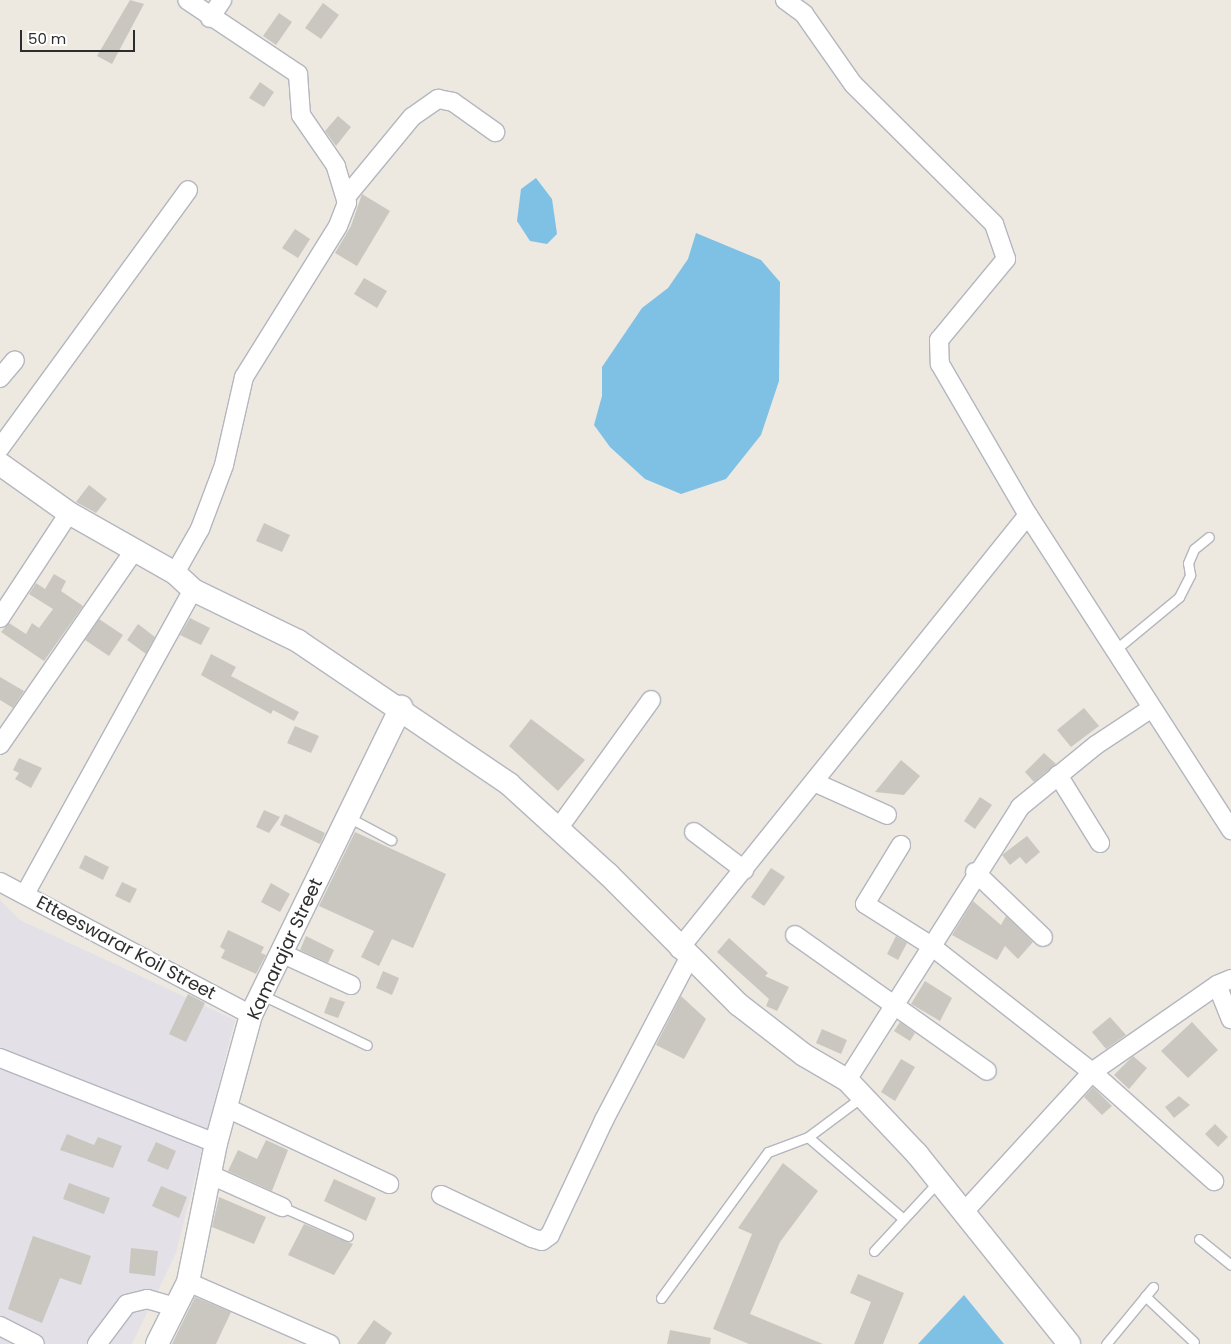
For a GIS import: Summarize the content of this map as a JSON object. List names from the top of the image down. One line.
{"streets":{"street":["Etteeswarar Koil Street","Kamarajar Street"]},"crossings":[["Etteeswarar Koil Street","Kamarajar Street"]],"scale_bar":"50 m"}
